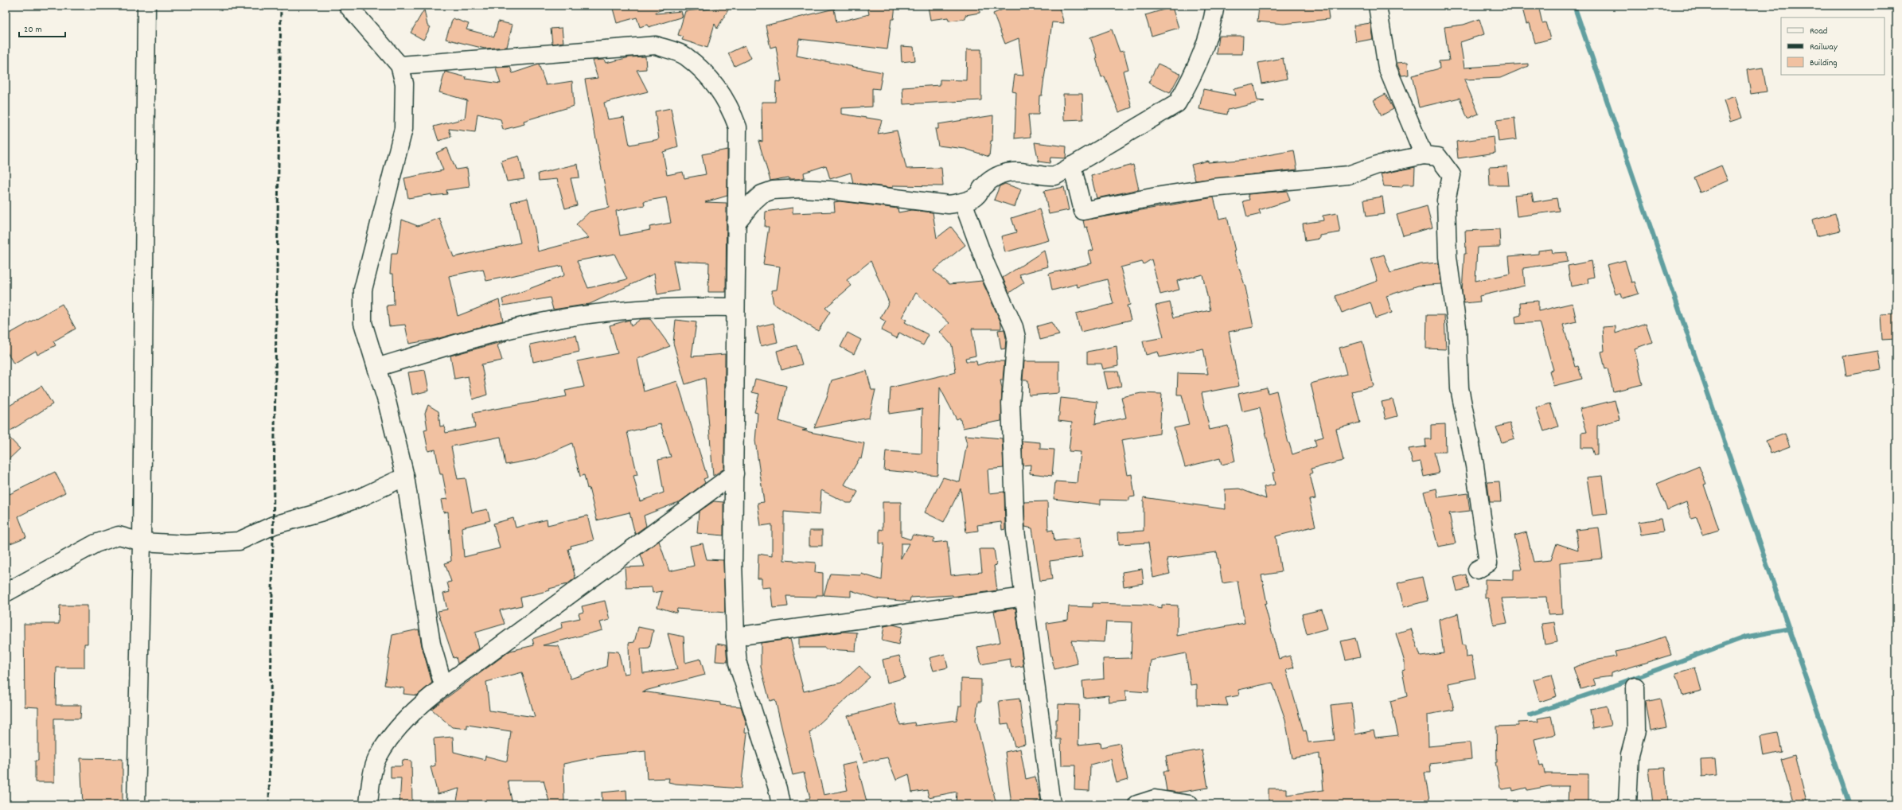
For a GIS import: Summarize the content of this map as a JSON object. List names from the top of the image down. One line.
{"legend":["Road","Railway","Building"],"scale_bar":"20 m"}
